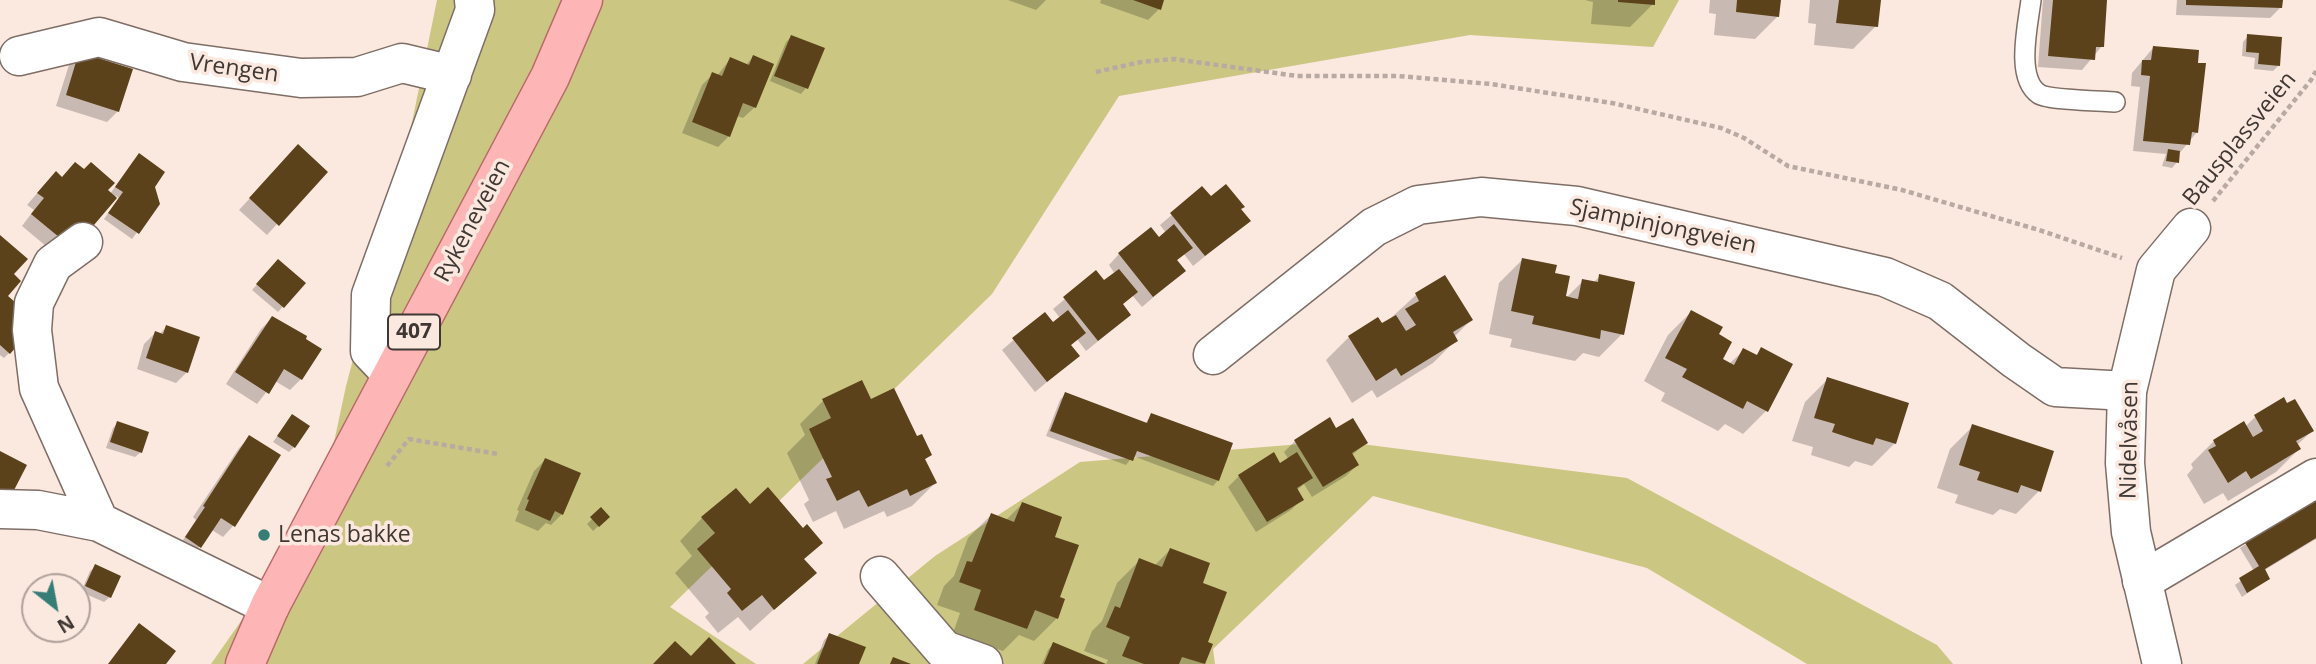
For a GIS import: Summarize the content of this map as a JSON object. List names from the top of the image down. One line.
{"streets":{"main road":["Rykeneveien","407"],"street":["Vrengen","Sjampinjongveien","Nidelvåsen"],"path":["Bausplassveien"]},"crossings":[["Bausplassveien","Nidelvåsen"],["Sjampinjongveien","Nidelvåsen"]],"places":["Lenas bakke"],"north":"bottom right"}
